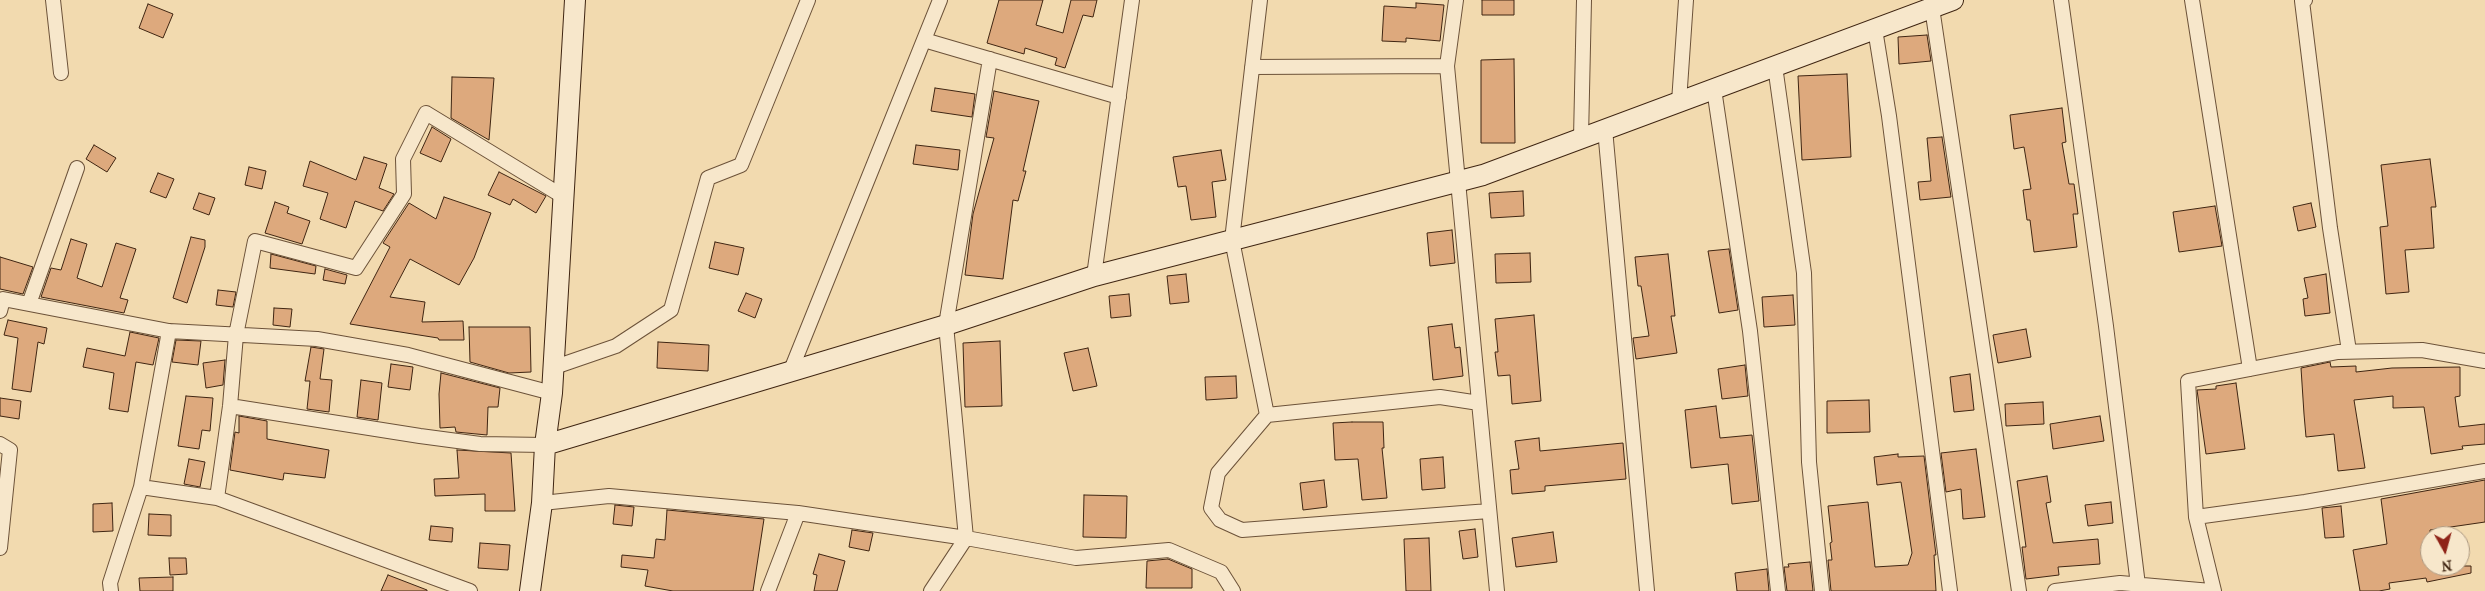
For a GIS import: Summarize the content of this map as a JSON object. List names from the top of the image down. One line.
{"north":"bottom"}
